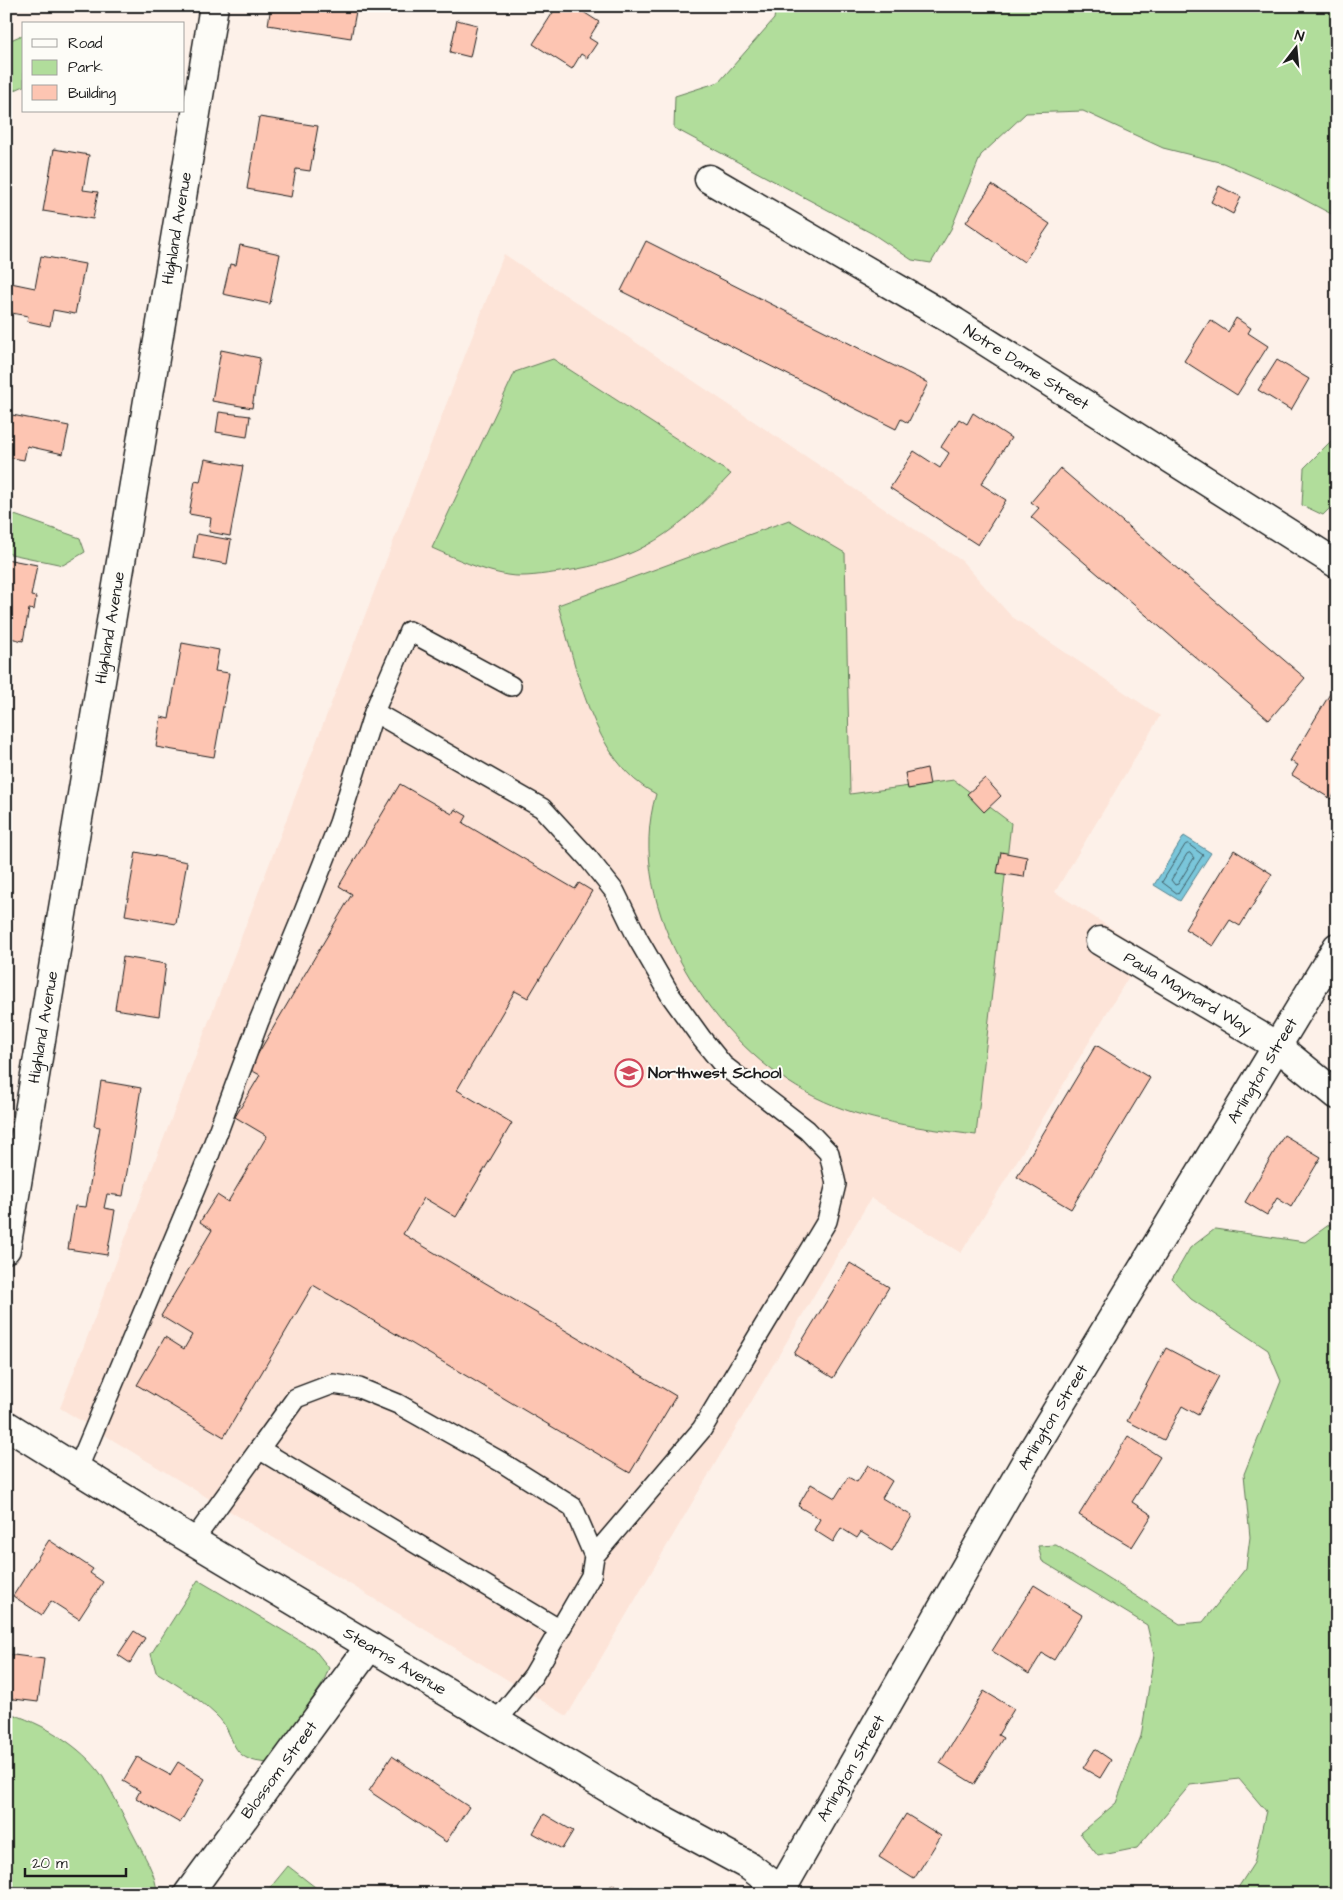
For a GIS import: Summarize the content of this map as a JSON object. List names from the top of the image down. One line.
{"streets":{"street":["Highland Avenue","Notre Dame Street","Paula Maynard Way","Arlington Street","Stearns Avenue","Blossom Street"]},"crossings":[["Paula Maynard Way","Arlington Street"],["Arlington Street","Stearns Avenue"],["Stearns Avenue","Blossom Street"]],"places":{"school or university":["Northwest School"]},"legend":["Road","Park","Building"],"scale_bar":"20 m","north":"top"}
